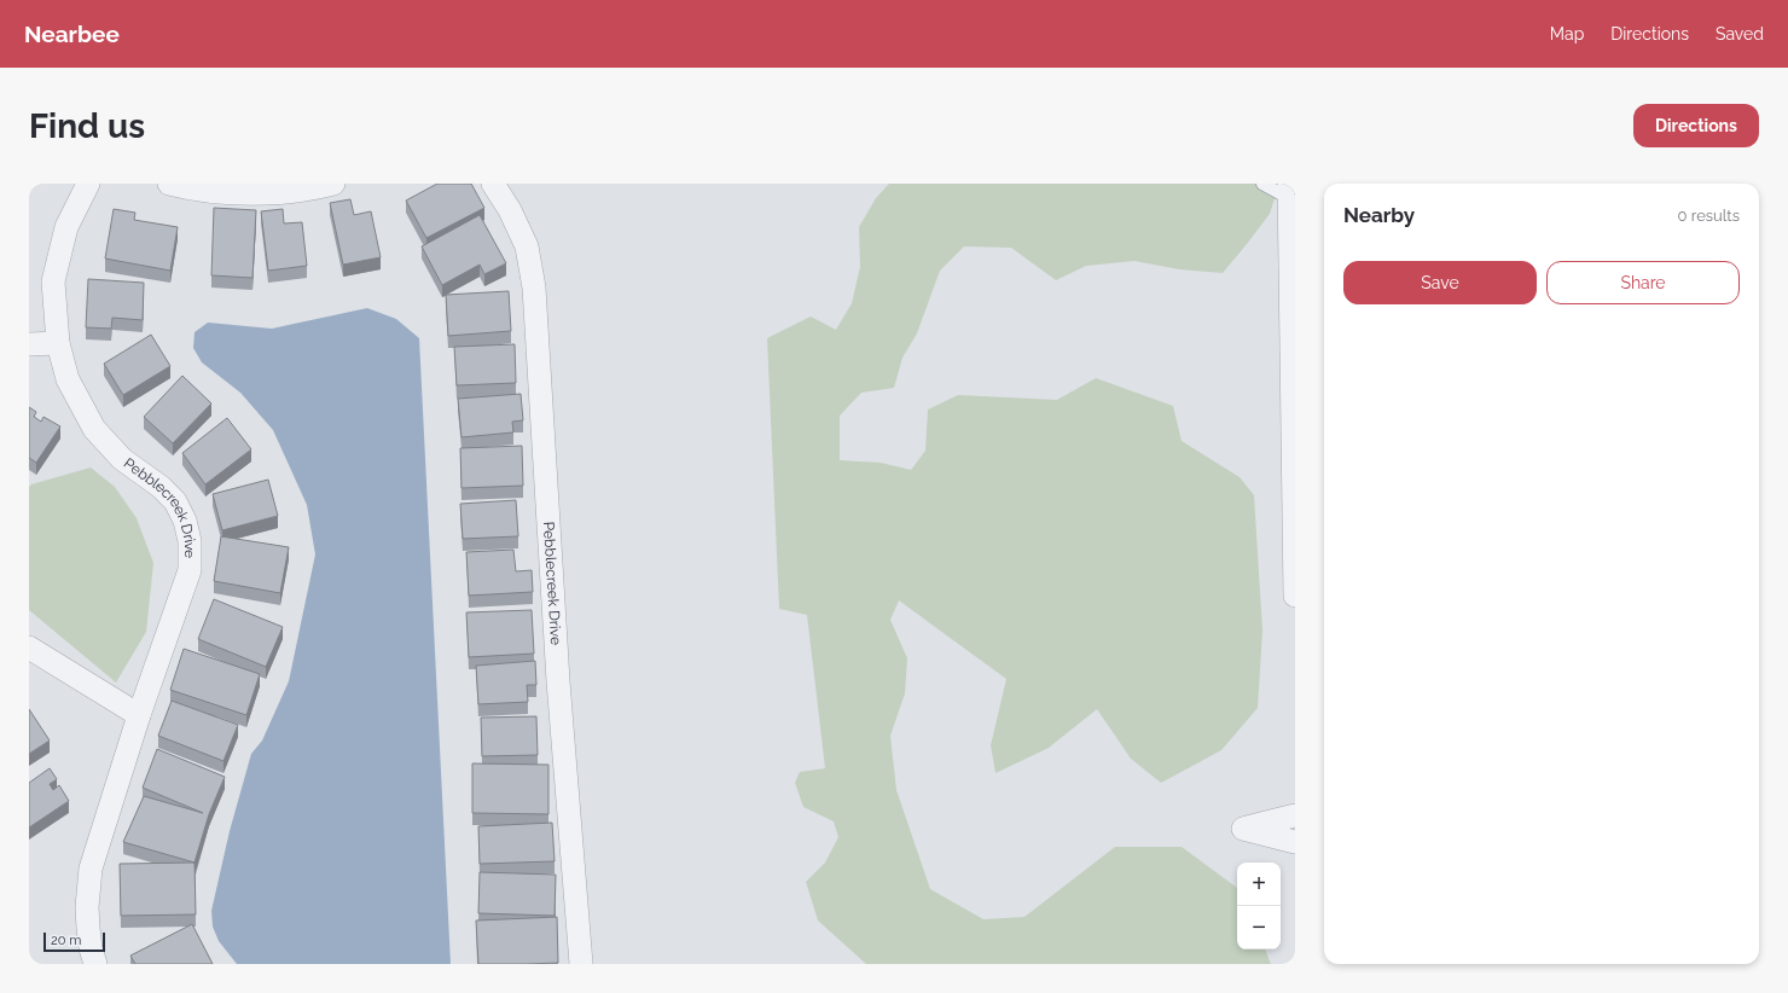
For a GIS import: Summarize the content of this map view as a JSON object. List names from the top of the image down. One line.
{"streets":{"street":["Pebblecreek Drive"]},"scale_bar":"20 m","page":{"header":"Nearbee","nav":["Map","Directions","Saved"],"buttons":["Directions",["Save","Share"]],"title":"Find us","heading":["Nearby","0 results"],"map_buttons":["+","−"],"scale":"20 m"}}
